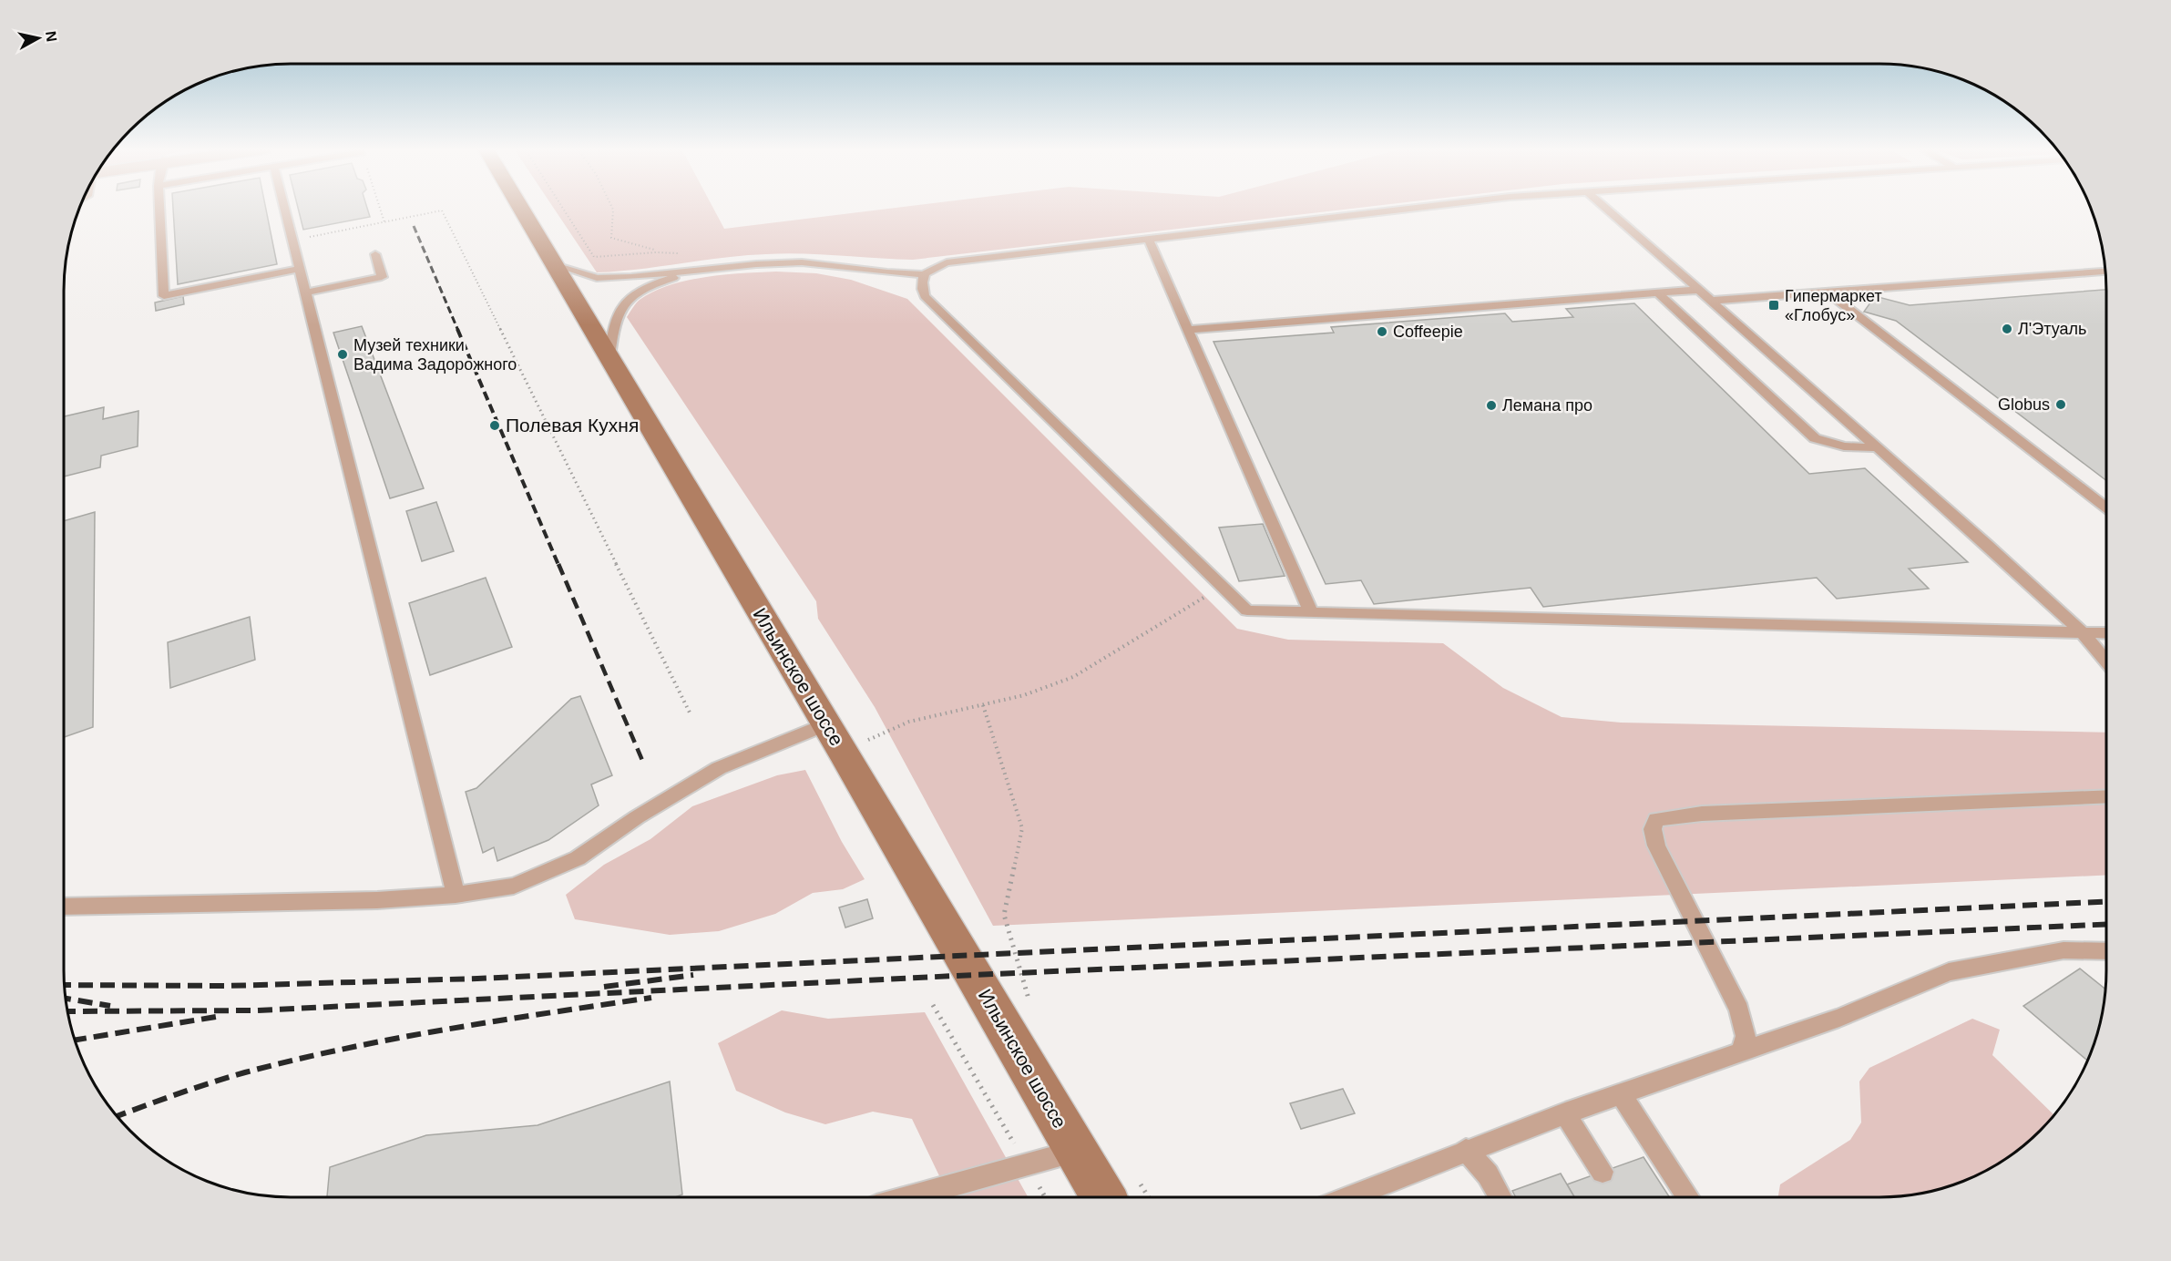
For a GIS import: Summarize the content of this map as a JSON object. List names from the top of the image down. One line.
{"streets":{"main road":["Ильинское шоссе"]},"places":{"transit":["Гипермаркет «Глобус»"],"other":["Л'Этуаль","Coffeepie","Музей техники Вадима Задорожного","Globus","Лемана про","Полевая Кухня"]},"north":"right"}
